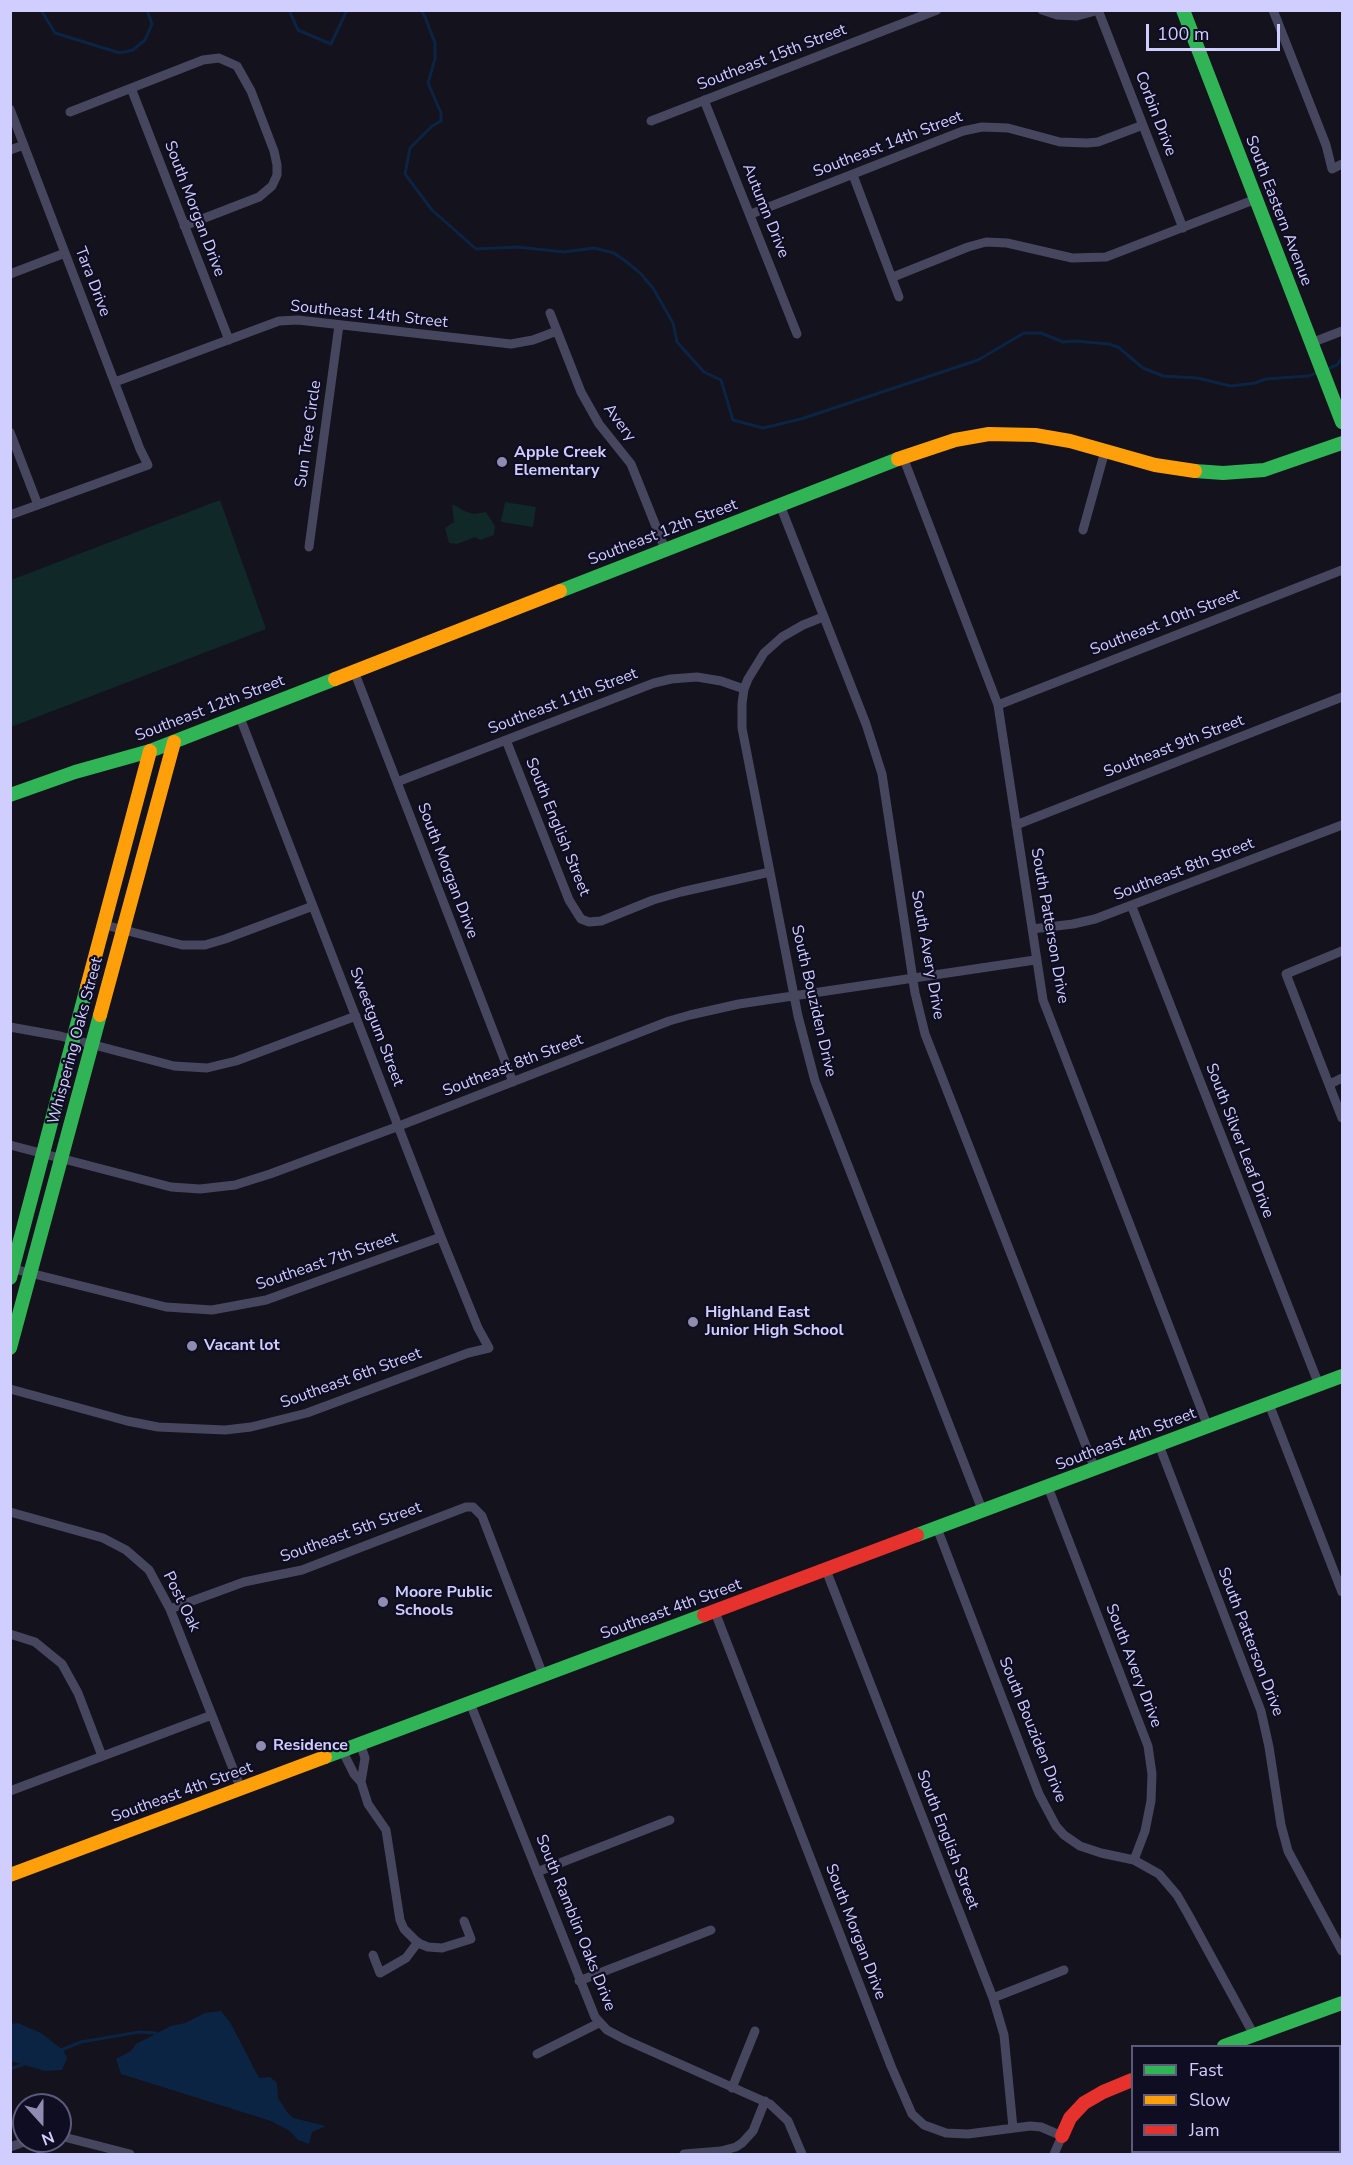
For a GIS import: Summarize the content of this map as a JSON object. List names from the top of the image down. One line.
{"streets":{"street":["Southeast 15th Street","Corbin Drive","Southeast 14th Street","South Morgan Drive","Autumn Drive","South Eastern Avenue","Tara Drive","Avery","Sun Tree Circle","Southeast 12th Street","Southeast 10th Street","Southeast 11th Street","Southeast 9th Street","South English Street","Southeast 8th Street","South Patterson Drive","South Avery Drive","South Bouziden Drive","Sweetgum Street","Whispering Oaks Street","South Silver Leaf Drive","Southeast 7th Street","Southeast 6th Street","Southeast 4th Street","Southeast 5th Street","Post Oak","South Ramblin Oaks Drive"]},"crossings":[["Southeast 15th Street","Autumn Drive"],["Corbin Drive","Southeast 14th Street"],["Southeast 14th Street","South Morgan Drive"],["Southeast 14th Street","Autumn Drive"],["Southeast 14th Street","Tara Drive"],["Southeast 14th Street","Avery"],["Southeast 14th Street","Sun Tree Circle"],["South Morgan Drive","Southeast 12th Street"],["South Morgan Drive","Southeast 11th Street"],["South Morgan Drive","South English Street"],["South Morgan Drive","Southeast 8th Street"],["South Morgan Drive","Southeast 4th Street"],["Avery","Southeast 12th Street"],["Southeast 12th Street","South Patterson Drive"],["Southeast 12th Street","South Avery Drive"],["Southeast 12th Street","Sweetgum Street"],["Southeast 12th Street","Whispering Oaks Street"],["Southeast 10th Street","South Patterson Drive"],["Southeast 11th Street","South English Street"],["Southeast 11th Street","South Bouziden Drive"],["Southeast 9th Street","South Patterson Drive"],["South English Street","South Bouziden Drive"],["South English Street","Southeast 4th Street"],["Southeast 8th Street","South Patterson Drive"],["Southeast 8th Street","South Avery Drive"],["Southeast 8th Street","South Bouziden Drive"],["Southeast 8th Street","Sweetgum Street"],["Southeast 8th Street","Whispering Oaks Street"],["Southeast 8th Street","South Silver Leaf Drive"],["South Patterson Drive","Southeast 4th Street"],["South Avery Drive","South Bouziden Drive"],["South Avery Drive","Southeast 4th Street"],["South Bouziden Drive","Southeast 4th Street"],["Sweetgum Street","Southeast 7th Street"],["Sweetgum Street","Southeast 6th Street"],["Whispering Oaks Street","Southeast 7th Street"],["South Silver Leaf Drive","Southeast 4th Street"],["Southeast 4th Street","Southeast 5th Street"],["Southeast 4th Street","Post Oak"],["Southeast 4th Street","South Ramblin Oaks Drive"],["Southeast 5th Street","Post Oak"]],"places":["Apple Creek Elementary","Highland East Junior High School","Vacant lot","Moore Public Schools","Residence"],"legend":["Fast","Slow","Jam"],"scale_bar":"100 m","north":"bottom"}
